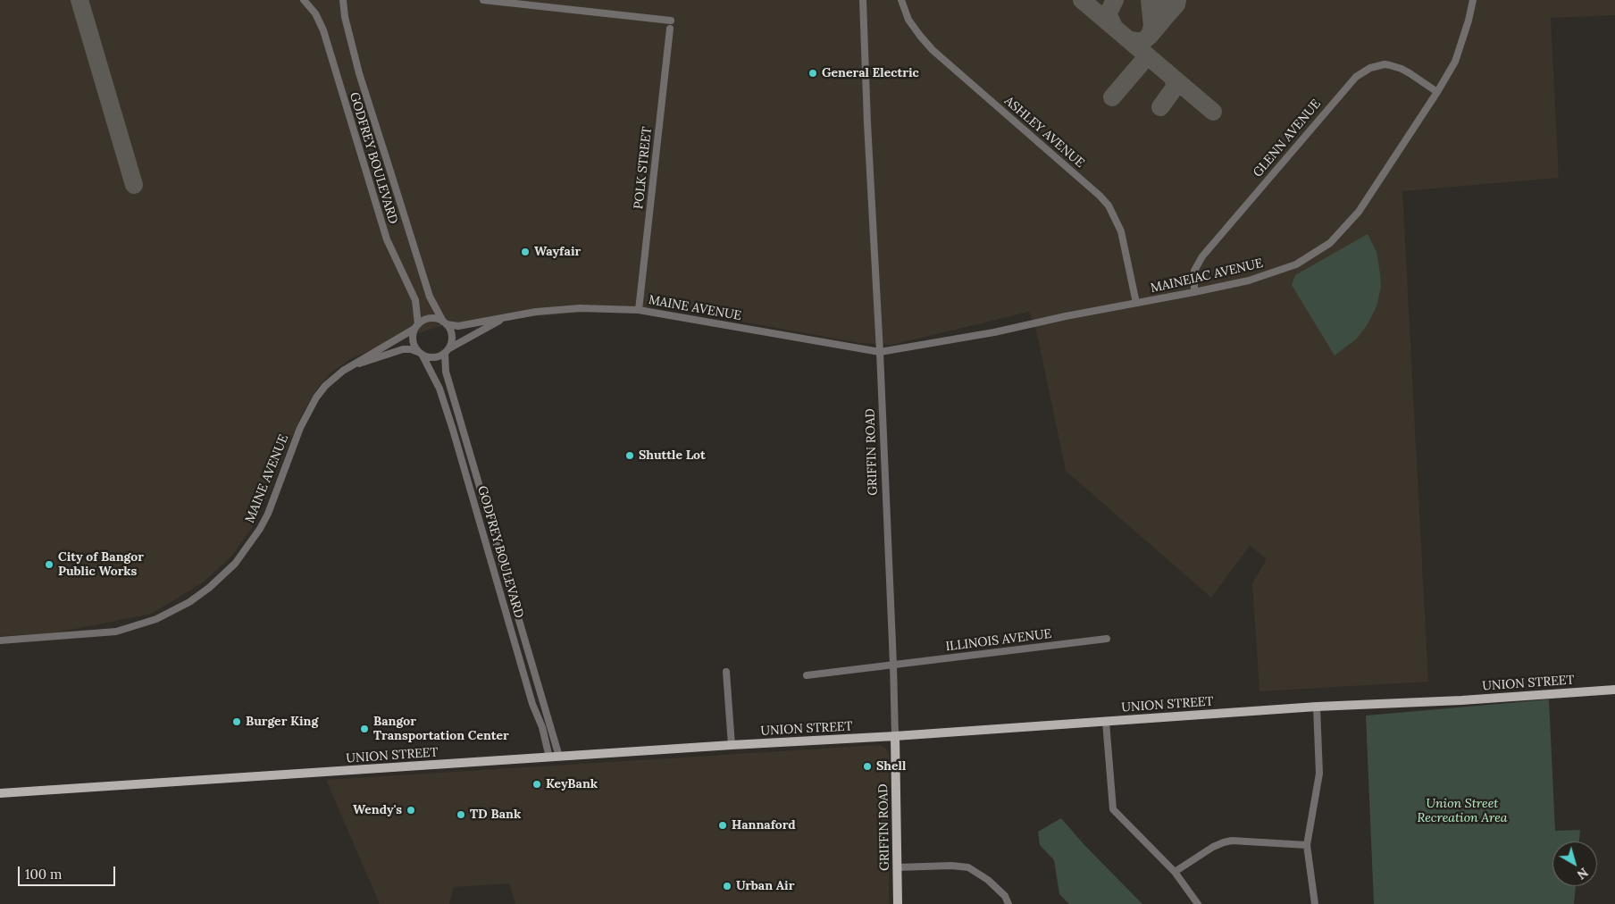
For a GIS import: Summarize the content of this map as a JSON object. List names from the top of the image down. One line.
{"streets":{"main road":["GRIFFIN ROAD","UNION STREET"],"street":["ASHLEY AVENUE","GLENN AVENUE","GODFREY BOULEVARD","POLK STREET","MAINEIAC AVENUE","MAINE AVENUE","ILLINOIS AVENUE"]},"crossings":[["ASHLEY AVENUE","MAINEIAC AVENUE"],["GLENN AVENUE","MAINEIAC AVENUE"],["GODFREY BOULEVARD","MAINE AVENUE"],["GODFREY BOULEVARD","UNION STREET"],["POLK STREET","MAINE AVENUE"],["MAINEIAC AVENUE","MAINE AVENUE"],["MAINEIAC AVENUE","GRIFFIN ROAD"],["MAINE AVENUE","GRIFFIN ROAD"],["GRIFFIN ROAD","ILLINOIS AVENUE"],["GRIFFIN ROAD","UNION STREET"]],"parks":["Union Street Recreation Area"],"places":["General Electric","Wayfair","Shuttle Lot","City of Bangor Public Works","Burger King","Bangor Transportation Center","Shell","KeyBank","Wendy's","TD Bank","Hannaford","Urban Air"],"scale_bar":"100 m","north":"bottom right"}
